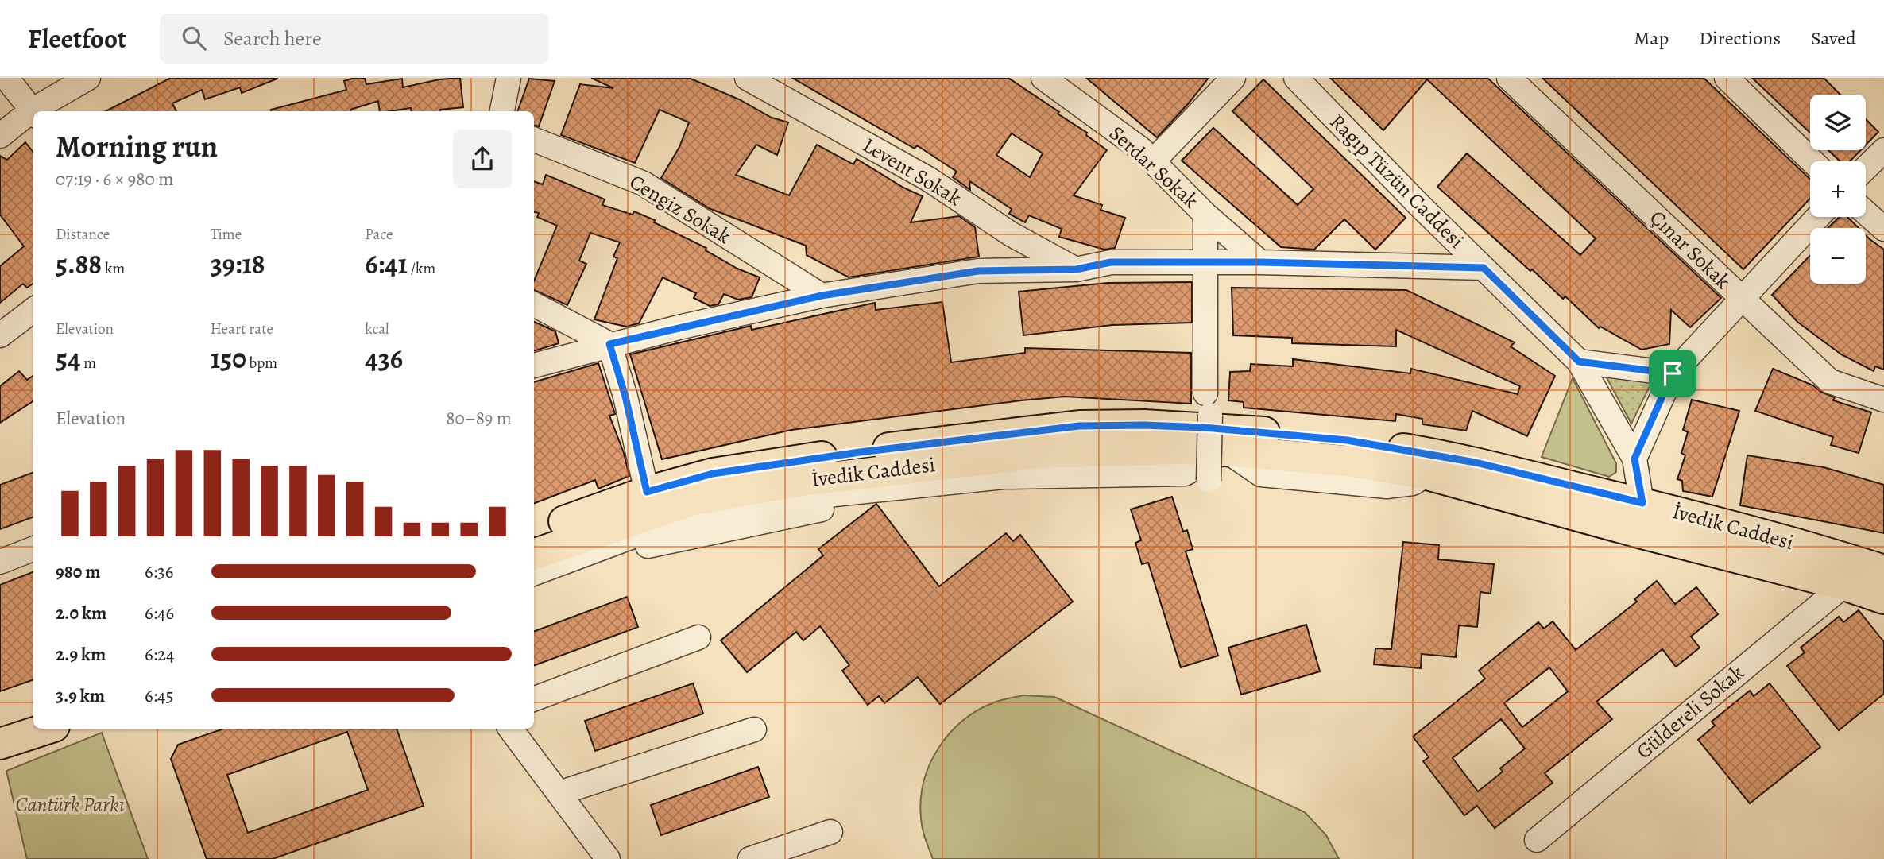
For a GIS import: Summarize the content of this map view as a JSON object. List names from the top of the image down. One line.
{"streets":{"main road":["İvedik Caddesi"],"street":["Serdar Sokak","Levent Sokak","Ragıp Tüzün Caddesi","Cengiz Sokak","Çınar Sokak","Güldereli Sokak"]},"crossings":[["Ragıp Tüzün Caddesi","İvedik Caddesi"],["İvedik Caddesi","Güldereli Sokak"]],"parks":["Cantürk Parkı"],"page":{"header":"Fleetfoot","search":"Search here","nav":["Map","Directions","Saved"],"map_buttons":["+","−"],"heading":["Morning run","07:19 · 6 × 980 m"],"stats":[["Distance","5.88 km"],["Time","39:18"],["Pace","6:41 /km"],["Elevation","54 m"],["Heart rate","150 bpm"],["kcal","436"]],"chart":["Elevation","80–89 m"],"list":[{"name":"980 m","note":"6:36"},{"name":"2.0 km","note":"6:46"},{"name":"2.9 km","note":"6:24"},{"name":"3.9 km","note":"6:45"}]}}
